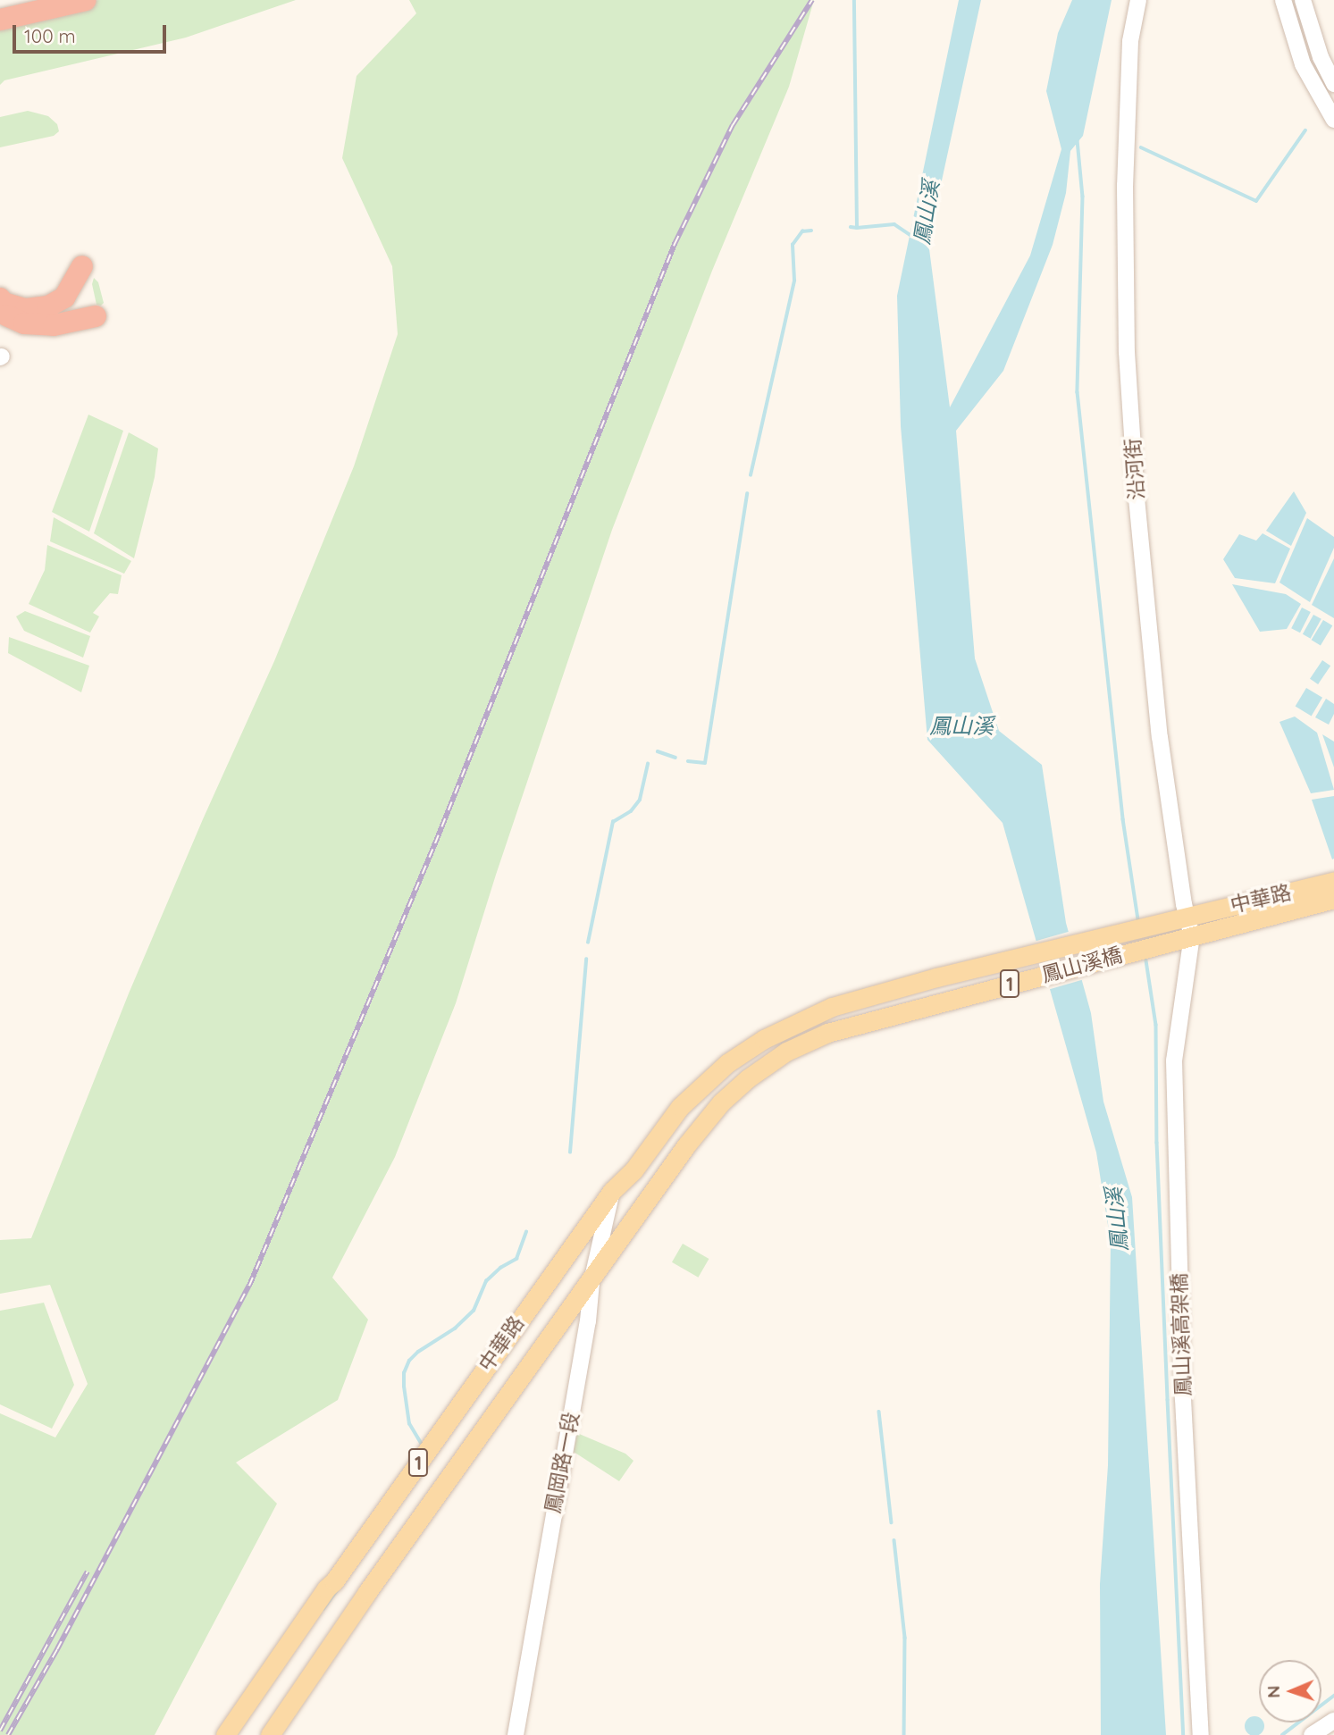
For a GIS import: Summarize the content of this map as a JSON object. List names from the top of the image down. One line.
{"streets":{"main road":["中華路","鳳山溪橋","1"],"street":["沿河街","鳳山溪高架橋","鳳岡路一段"]},"crossings":[["沿河街","中華路"],["沿河街","鳳山溪橋"],["沿河街","鳳山溪高架橋"],["中華路","鳳山溪橋"],["中華路","鳳山溪高架橋"],["中華路","鳳岡路一段"],["鳳山溪橋","鳳山溪高架橋"]],"water":["鳳山溪"],"scale_bar":"100 m","north":"left"}
